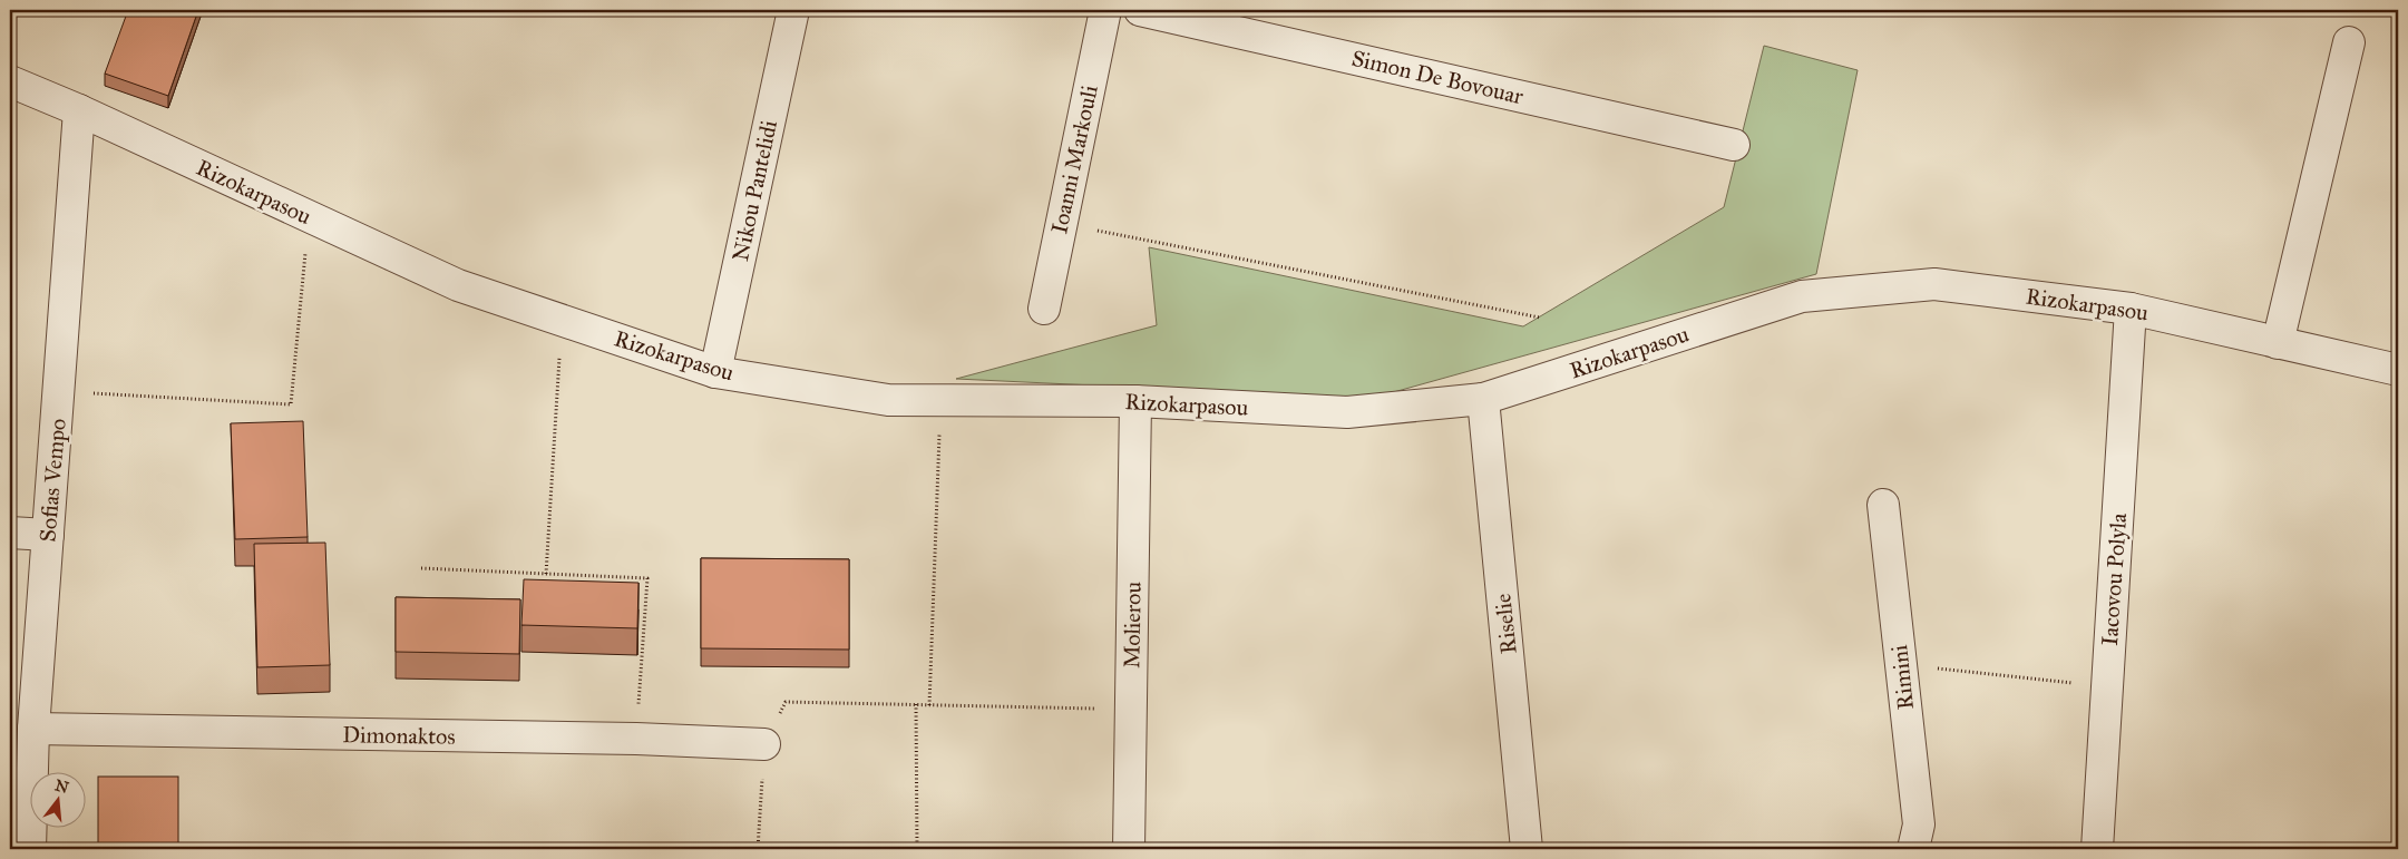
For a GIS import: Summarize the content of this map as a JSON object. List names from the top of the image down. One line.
{"streets":{"street":["Simon De Bovouar","Ioanni Markouli","Nikou Pantelidi","Rizokarpasou","Sofias Vempo","Iacovou Polyla","Riselie","Molierou","Rimini","Dimonaktos"]},"crossings":[["Nikou Pantelidi","Rizokarpasou"],["Rizokarpasou","Sofias Vempo"],["Rizokarpasou","Iacovou Polyla"],["Rizokarpasou","Riselie"],["Rizokarpasou","Molierou"],["Sofias Vempo","Dimonaktos"]],"north":"top"}
